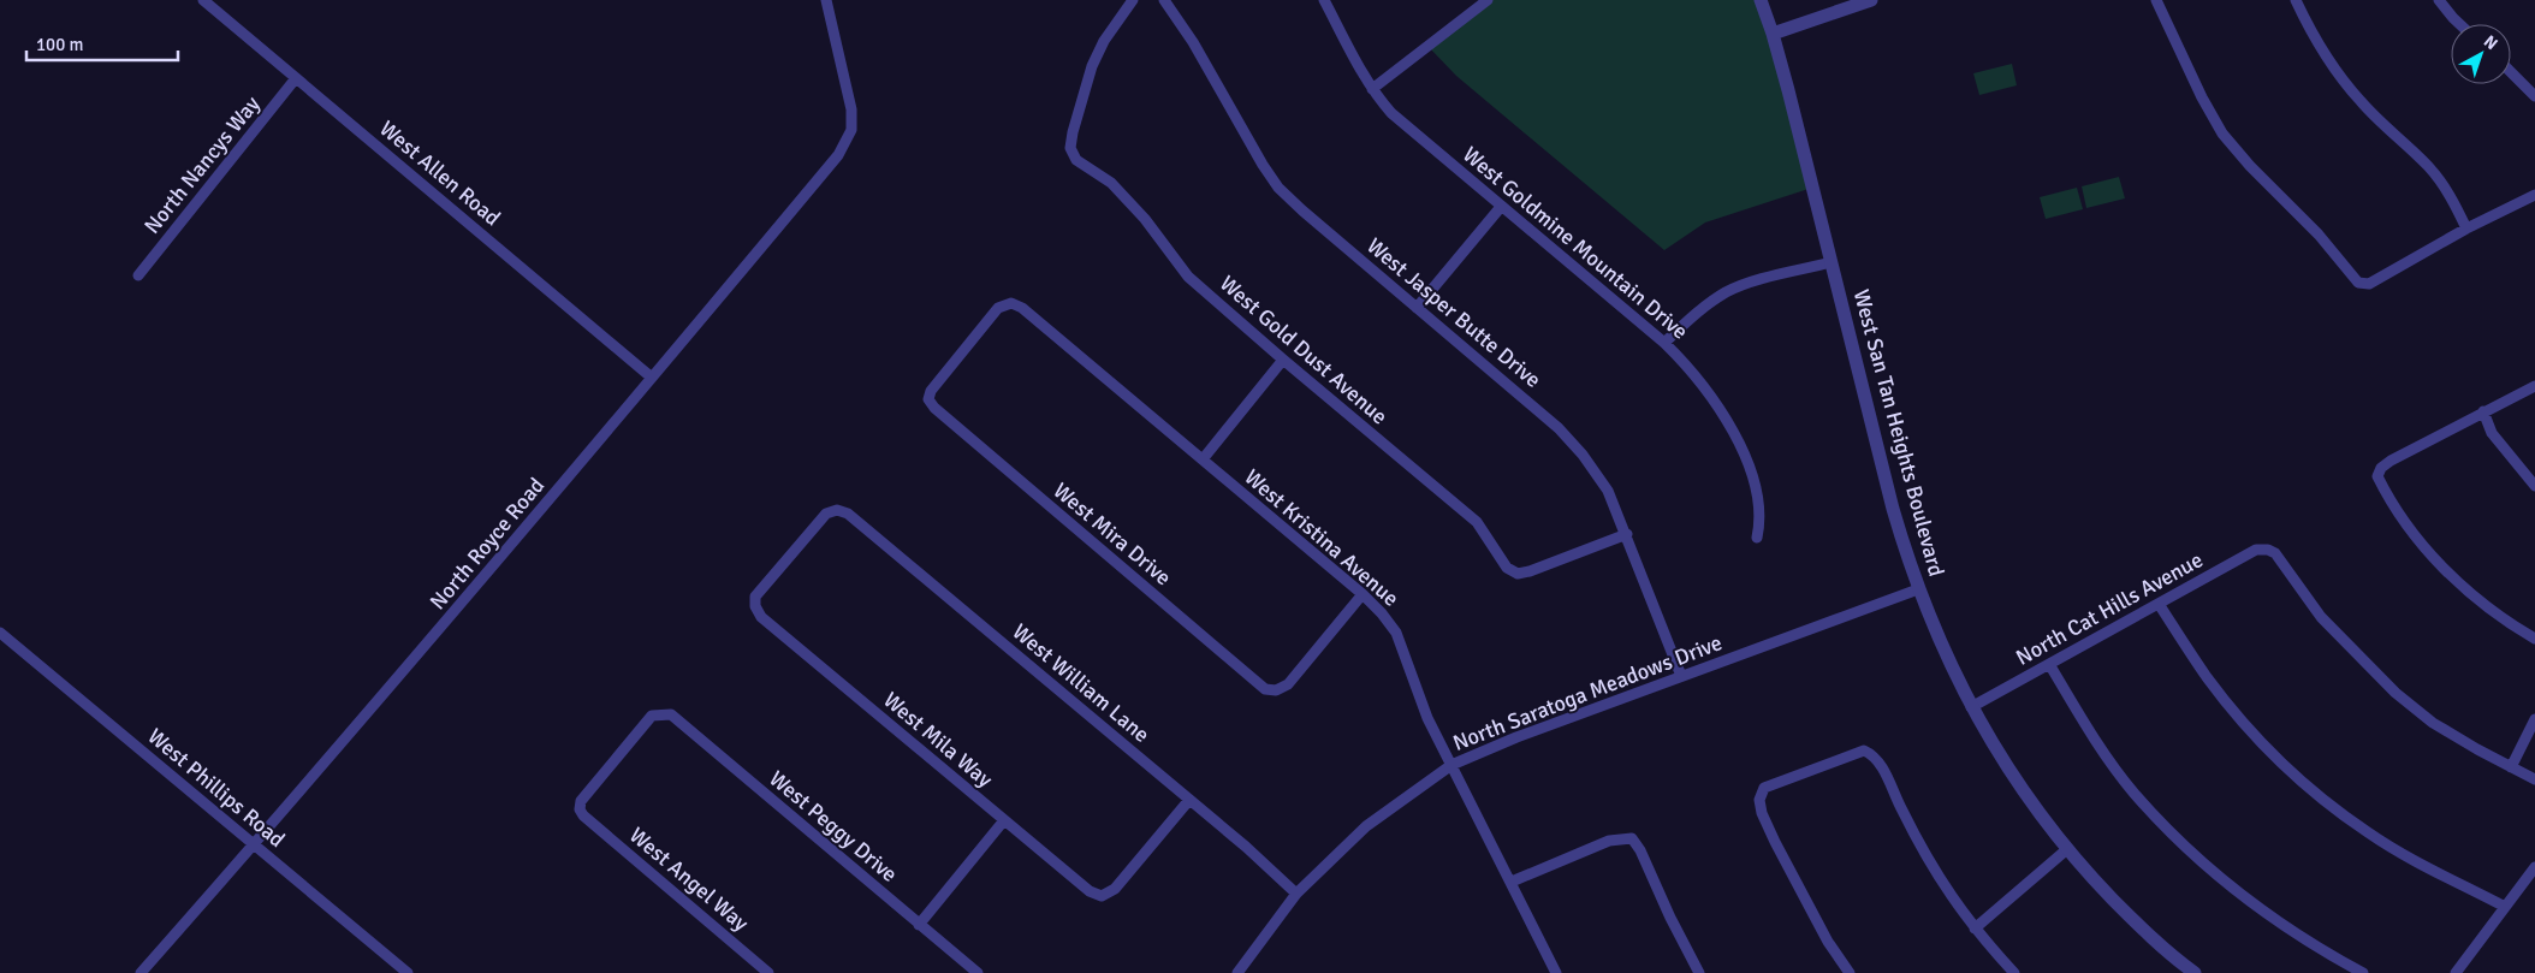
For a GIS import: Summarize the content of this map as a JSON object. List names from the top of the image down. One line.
{"streets":{"street":["North Nancys Way","West Allen Road","West Goldmine Mountain Drive","West Jasper Butte Drive","West Gold Dust Avenue","West San Tan Heights Boulevard","West Mira Drive","West Kristina Avenue","North Royce Road","North Cat Hills Avenue","West William Lane","North Saratoga Meadows Drive","West Mila Way","West Phillips Road","West Peggy Drive","West Angel Way"]},"crossings":[["North Nancys Way","West Allen Road"],["West Allen Road","North Royce Road"],["West Jasper Butte Drive","West Gold Dust Avenue"],["West Jasper Butte Drive","North Saratoga Meadows Drive"],["West San Tan Heights Boulevard","North Cat Hills Avenue"],["West San Tan Heights Boulevard","North Saratoga Meadows Drive"],["West Mira Drive","West Kristina Avenue"],["West Kristina Avenue","North Saratoga Meadows Drive"],["North Royce Road","West Phillips Road"],["West William Lane","North Saratoga Meadows Drive"],["West William Lane","West Mila Way"],["West Peggy Drive","West Angel Way"]],"scale_bar":"100 m","north":"top right"}
